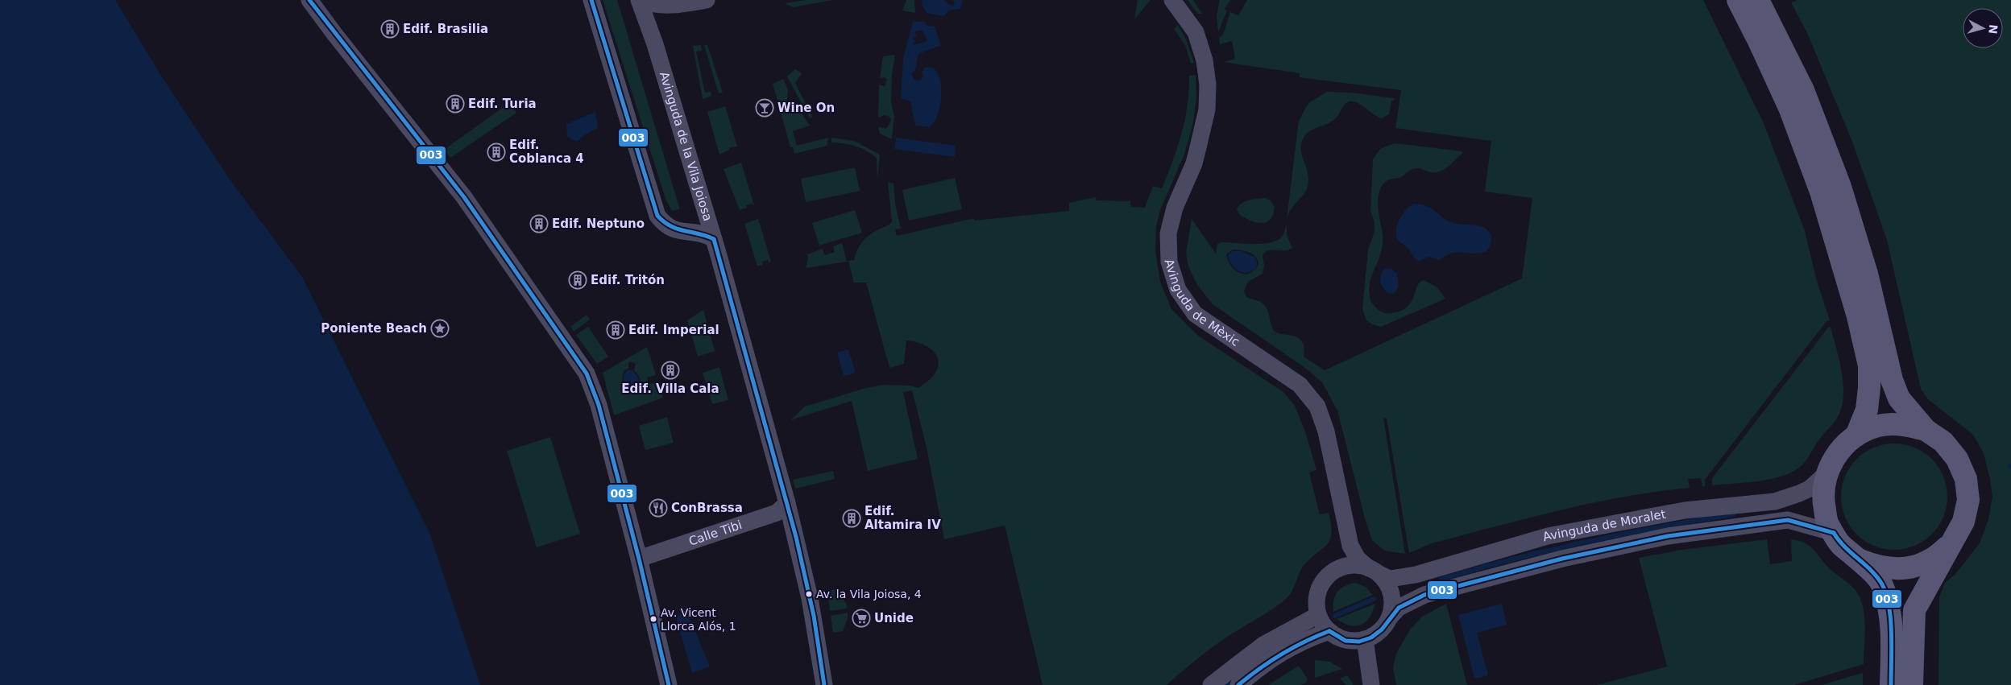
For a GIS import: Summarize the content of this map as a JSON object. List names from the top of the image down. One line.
{"streets":{"street":["Avinguda de la Vila Joiosa","Avinguda de Mèxic","Avinguda de Moralet","Calle Tibi"]},"crossings":[["Avinguda de la Vila Joiosa","Calle Tibi"],["Avinguda de Mèxic","Avinguda de Moralet"]],"places":{"building":["Edif. Brasilia","Edif. Turia","Edif. Coblanca 4","Edif. Neptuno","Edif. Tritón","Edif. Imperial","Edif. Villa Cala","Edif. Altamira IV"],"bar":["Wine On"],"place":["Poniente Beach"],"restaurant":["ConBrassa"],"other":["Av. la Vila Joiosa, 4","Av. Vicent Llorca Alós, 1"],"supermarket":["Unide"]},"lines":["transit line 003"],"north":"right"}
